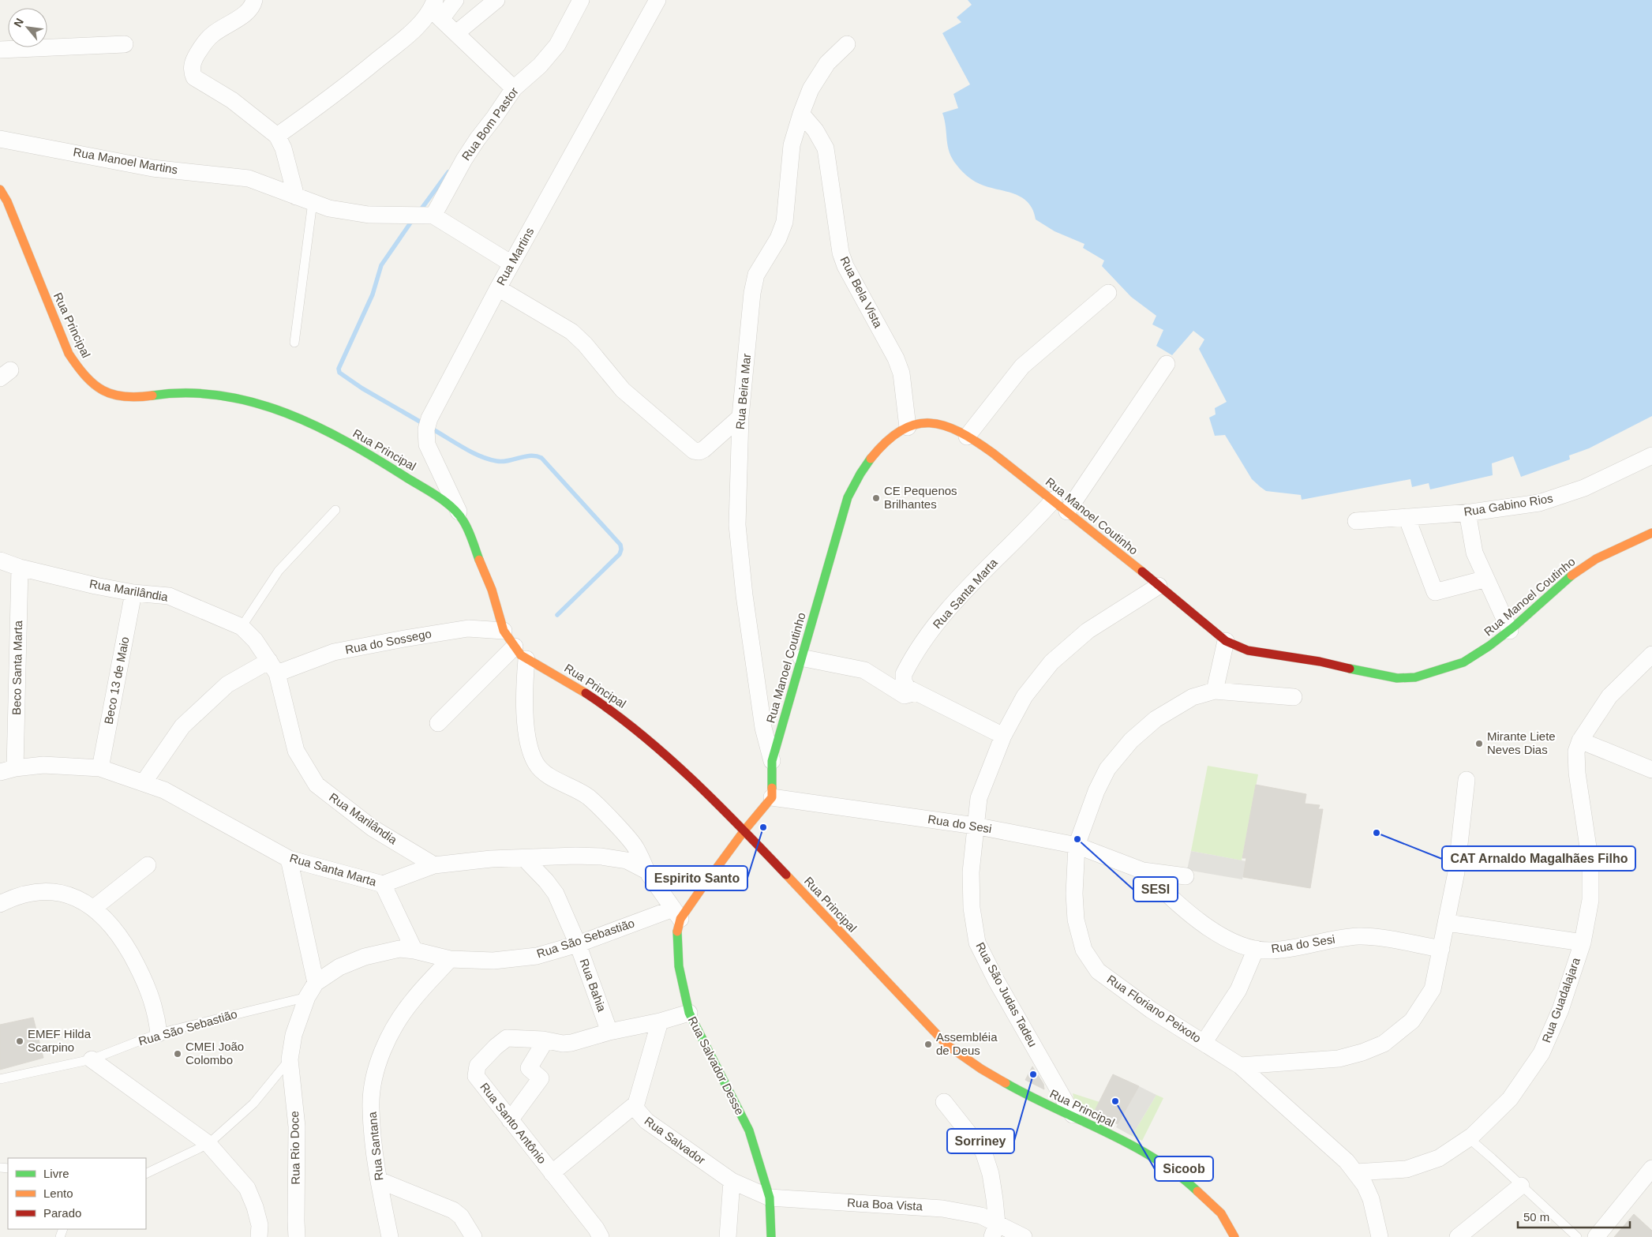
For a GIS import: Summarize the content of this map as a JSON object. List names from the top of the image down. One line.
{"streets":{"street":["Rua Bom Pastor","Rua Manoel Martins","Rua Martins","Rua Bela Vista","Rua Principal","Rua Beira Mar","Rua Gabino Rios","Rua Manoel Coutinho","Rua Marilândia","Rua Santa Marta","Rua do Sossego","Beco Santa Marta","Beco 13 de Maio","Rua do Sesi","Rua São Sebastião","Rua Bahia","Rua São Judas Tadeu","Rua Guadalajara","Rua Floriano Peixoto","Rua Salvador Desse","Rua Santo Antônio","Rua Salvador","Rua Santana","Rua Rio Doce","Rua Boa Vista"]},"crossings":[["Rua Martins","Rua Principal"],["Rua Bela Vista","Rua Beira Mar"],["Rua Bela Vista","Rua Manoel Coutinho"],["Rua Principal","Rua do Sossego"],["Rua Principal","Rua São Judas Tadeu"],["Rua Principal","Rua Salvador Desse"],["Rua Beira Mar","Rua Manoel Coutinho"],["Rua Manoel Coutinho","Rua Santa Marta"],["Rua Manoel Coutinho","Rua do Sesi"],["Rua Manoel Coutinho","Rua São Judas Tadeu"],["Rua Marilândia","Rua Santa Marta"],["Rua Marilândia","Rua do Sossego"],["Rua Marilândia","Beco Santa Marta"],["Rua Marilândia","Beco 13 de Maio"],["Rua Santa Marta","Rua do Sossego"],["Rua Santa Marta","Beco Santa Marta"],["Rua Santa Marta","Beco 13 de Maio"],["Rua Santa Marta","Rua São Sebastião"],["Rua Santa Marta","Rua Bahia"],["Rua Santa Marta","Rua São Judas Tadeu"],["Rua Santa Marta","Rua Salvador Desse"],["Rua do Sesi","Rua São Judas Tadeu"],["Rua do Sesi","Rua Floriano Peixoto"],["Rua São Sebastião","Rua Bahia"],["Rua São Sebastião","Rua Salvador Desse"],["Rua São Sebastião","Rua Santana"],["Rua São Sebastião","Rua Rio Doce"],["Rua Bahia","Rua Santo Antônio"],["Rua Guadalajara","Rua Floriano Peixoto"],["Rua Salvador Desse","Rua Boa Vista"]],"places":["CE Pequenos Brilhantes","Mirante Liete Neves Dias","Espirito Santo","CAT Arnaldo Magalhães Filho","SESI","EMEF Hilda Scarpino","Assembléia de Deus","CMEI João Colombo","Sorriney","Sicoob"],"legend":["Livre","Lento","Parado"],"scale_bar":"50 m","north":"top left"}
